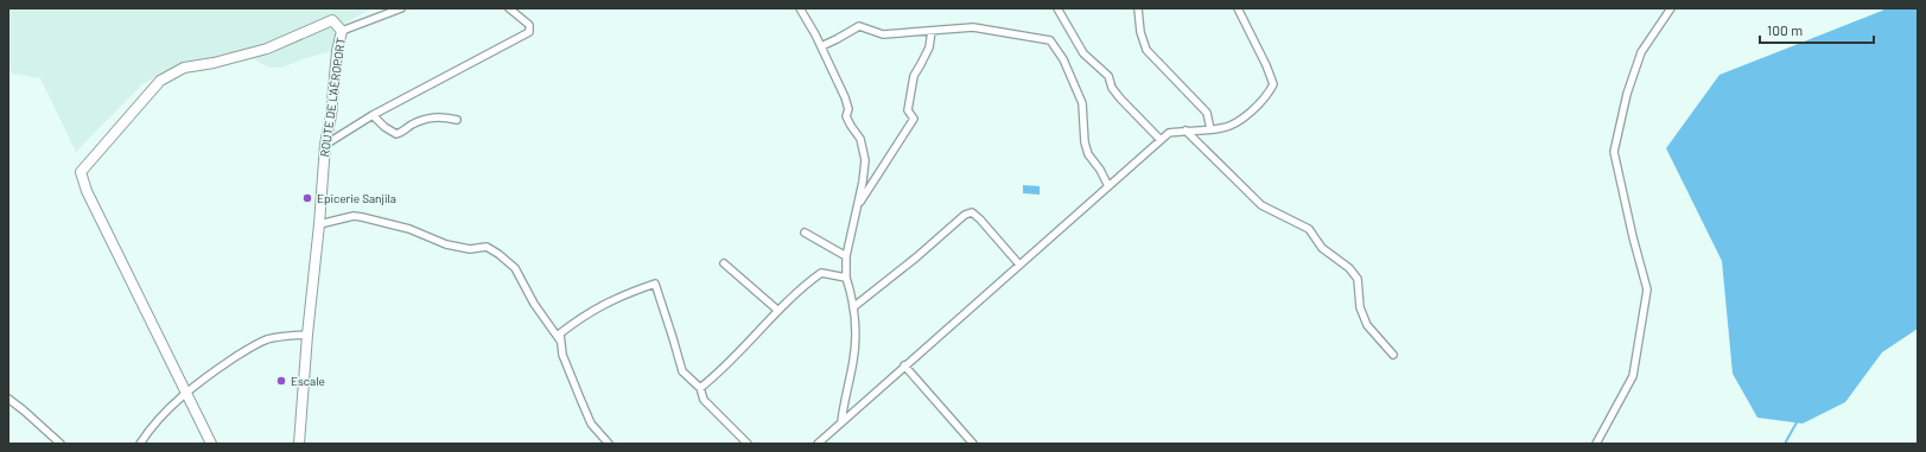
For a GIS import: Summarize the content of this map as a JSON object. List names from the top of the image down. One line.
{"streets":{"main road":["ROUTE DE L'AÉROPORT"]},"places":["Epicerie Sanjila","Escale"],"scale_bar":"100 m"}
